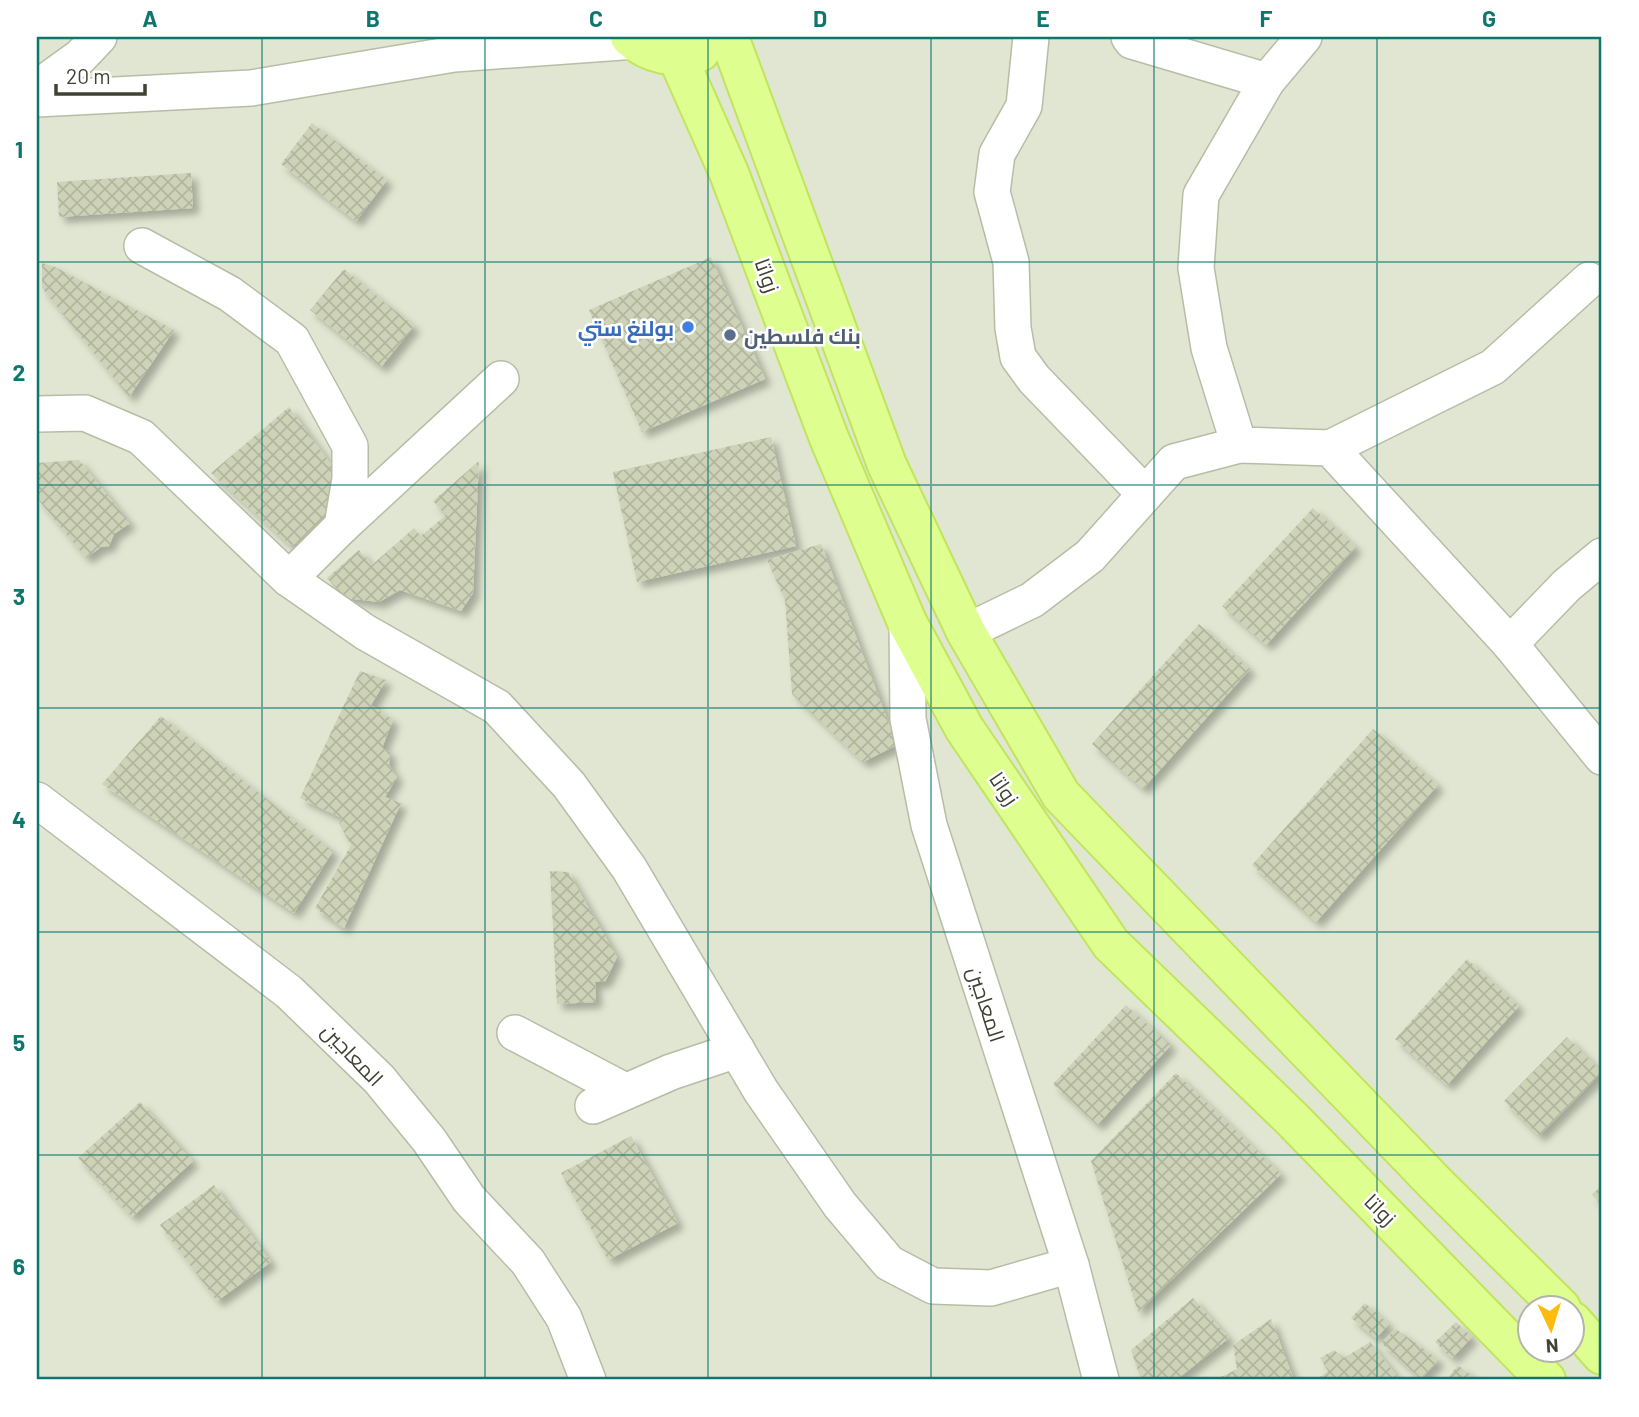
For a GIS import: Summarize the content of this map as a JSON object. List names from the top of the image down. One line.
{"streets":{"main road":["زواتا"],"street":["المعاجين"]},"crossings":[["زواتا","المعاجين"]],"places":["بولنغ ستي","بنك فلسطين"],"scale_bar":"20 m","north":"bottom","grid":{"columns":["A","B","C","D","E","F","G"],"rows":["1","2","3","4","5","6"]}}
